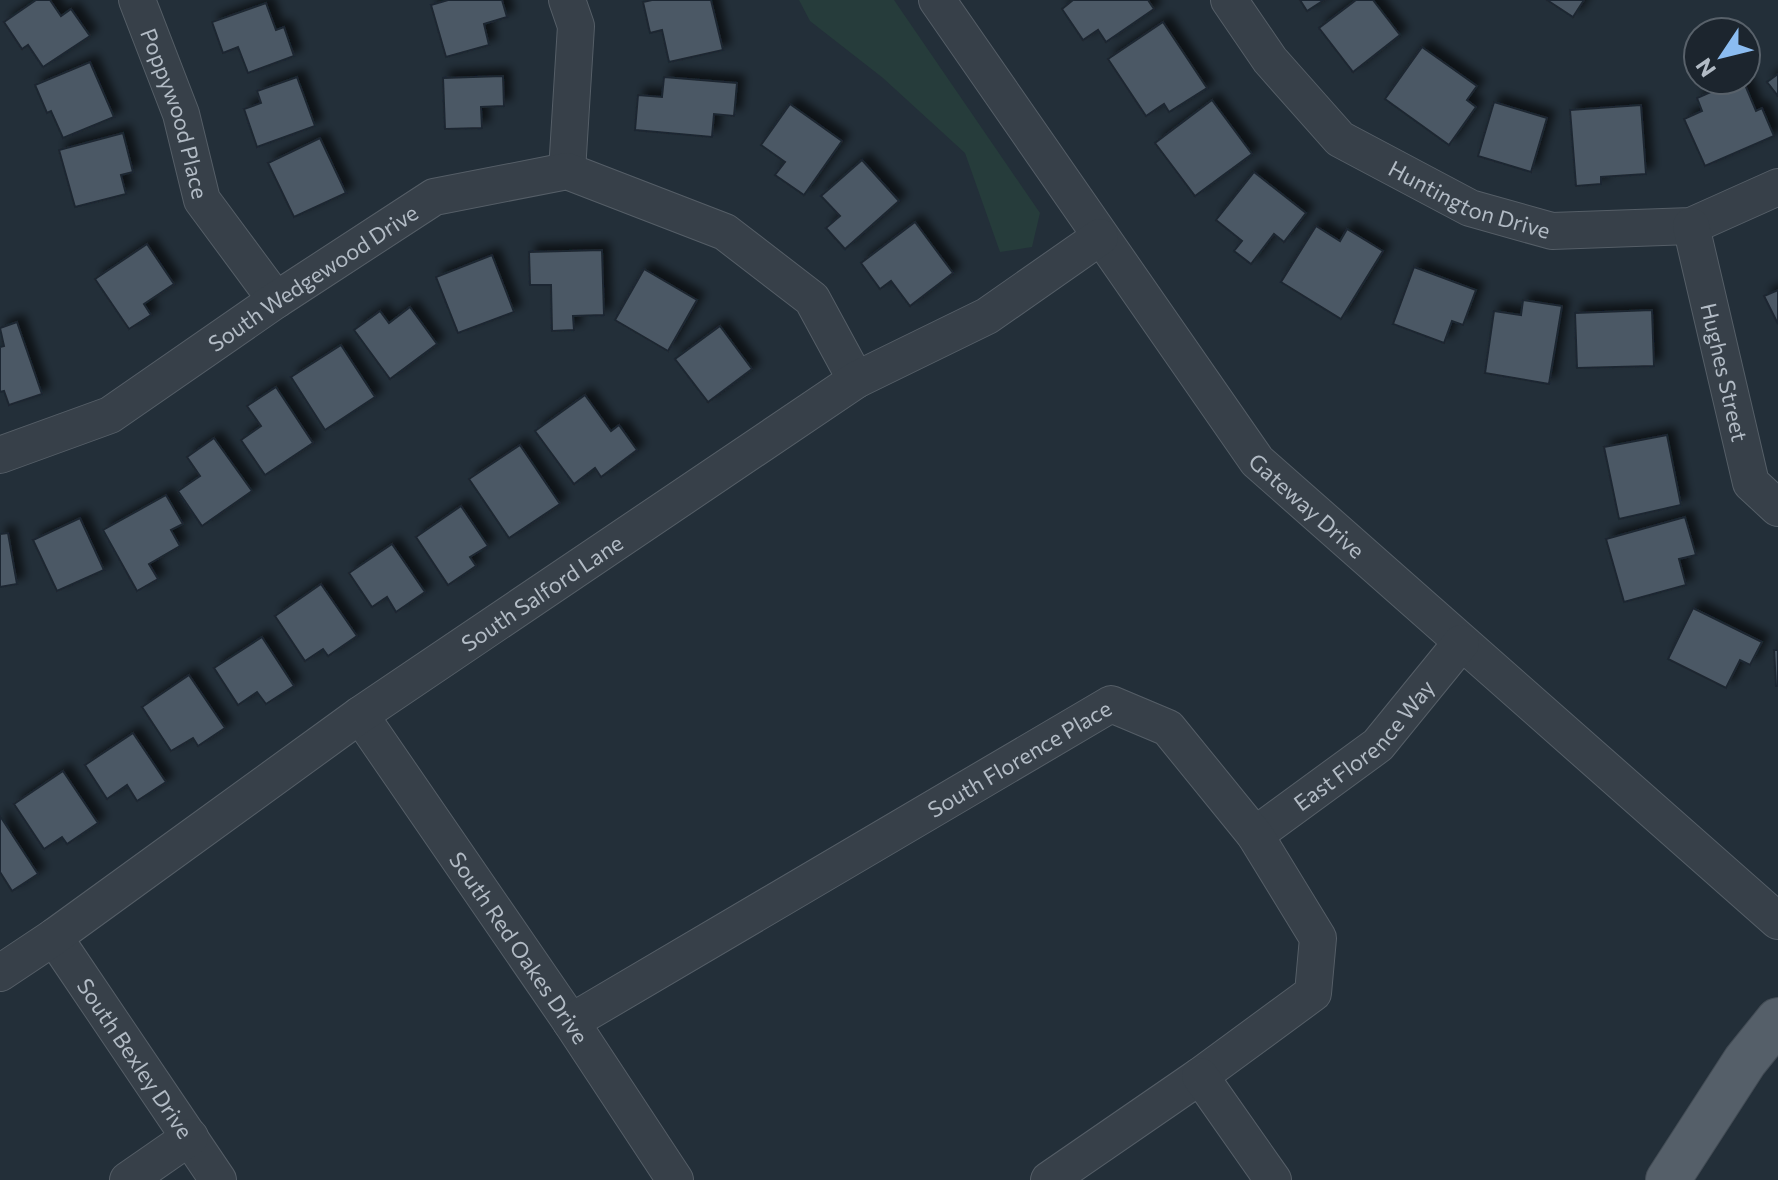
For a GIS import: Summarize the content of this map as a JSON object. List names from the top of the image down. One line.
{"streets":{"street":["Poppywood Place","Huntington Drive","South Wedgewood Drive","Hughes Street","Gateway Drive","South Salford Lane","East Florence Way","South Florence Place","South Red Oakes Drive","South Bexley Drive"]},"crossings":[["Poppywood Place","South Wedgewood Drive"],["Huntington Drive","Hughes Street"],["Gateway Drive","South Salford Lane"],["Gateway Drive","East Florence Way"],["South Salford Lane","South Red Oakes Drive"],["South Salford Lane","South Bexley Drive"],["East Florence Way","South Florence Place"],["South Florence Place","South Red Oakes Drive"]],"north":"bottom left"}
